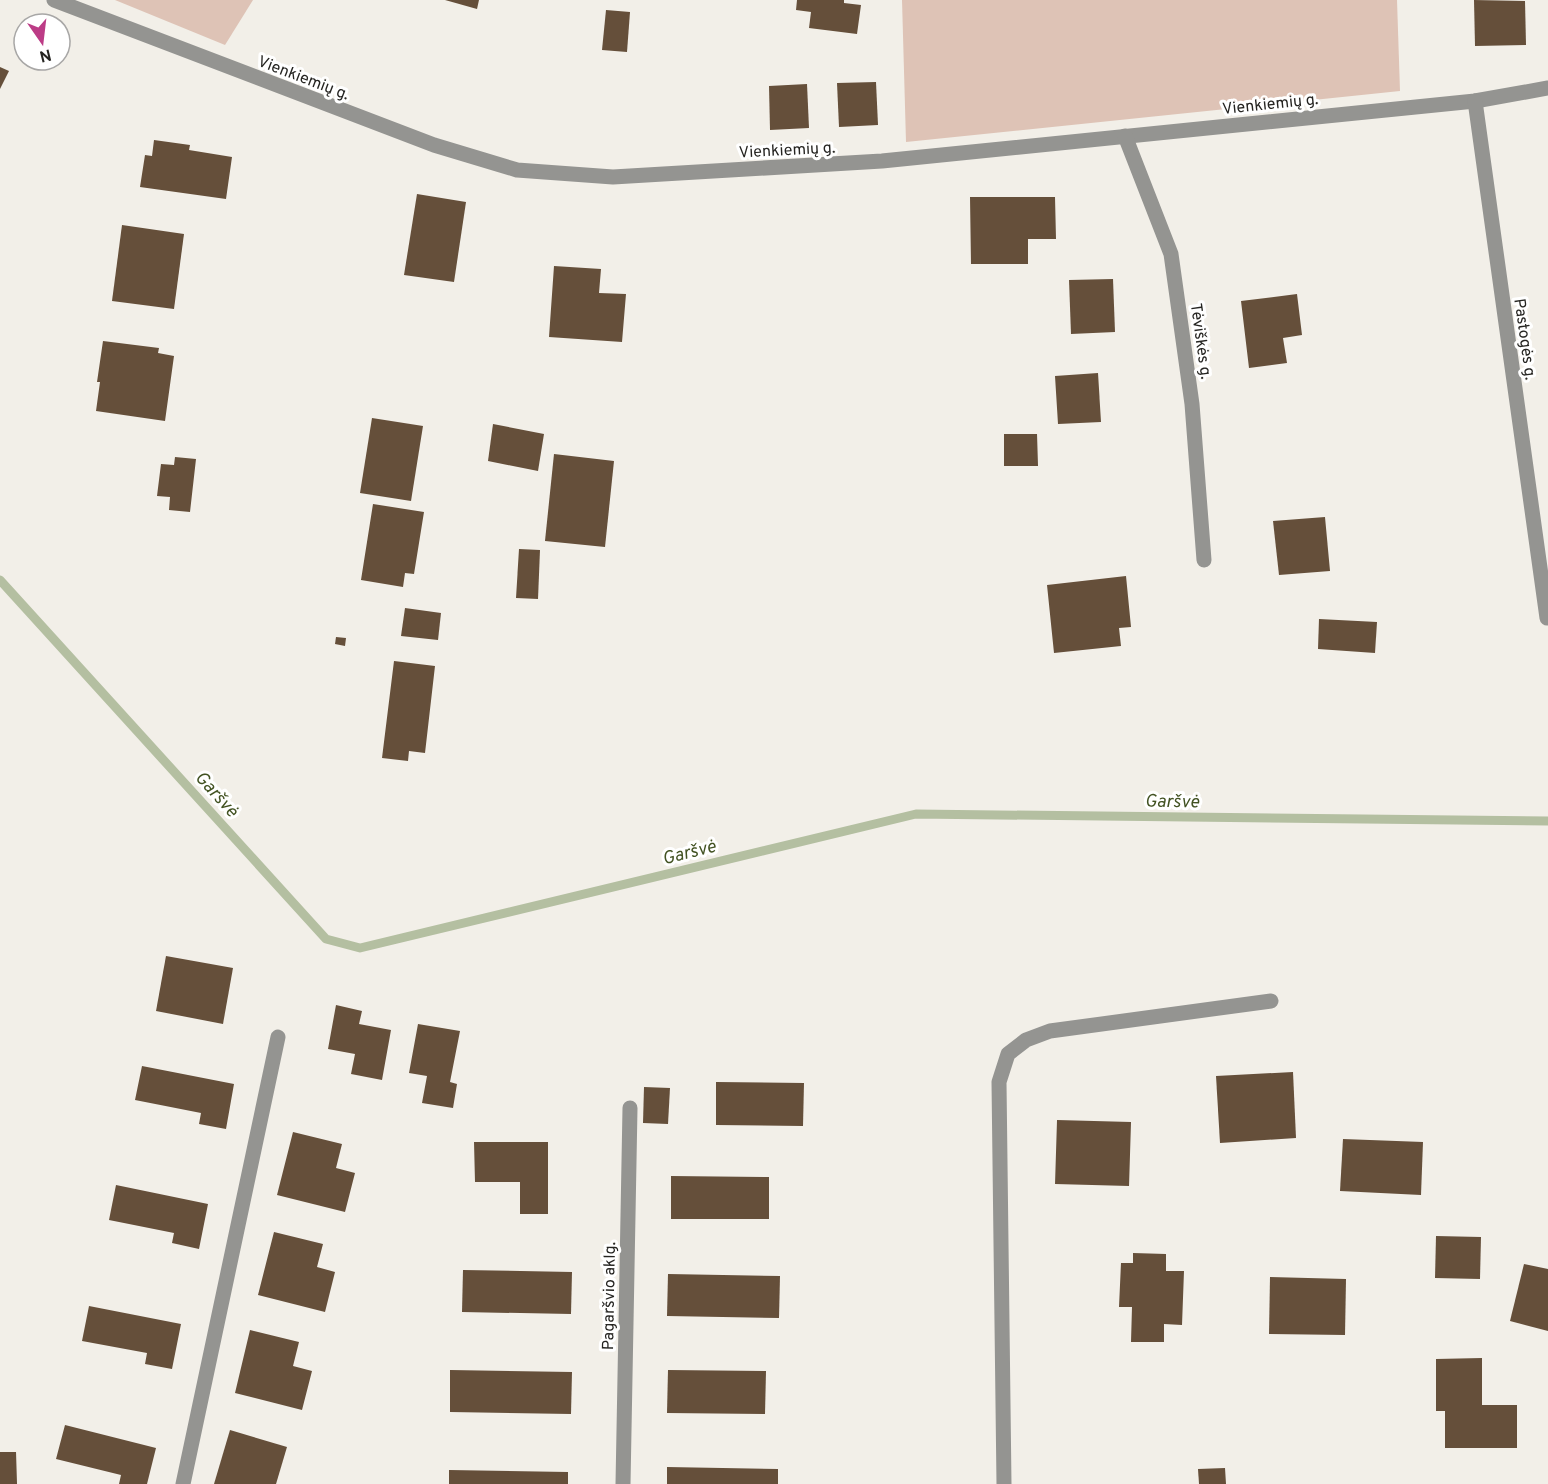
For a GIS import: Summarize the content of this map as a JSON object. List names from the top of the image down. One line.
{"streets":{"street":["Vienkiemių g.","Pastogės g.","Tėviškės g.","Pagaršvio aklg."]},"crossings":[["Vienkiemių g.","Pastogės g."],["Vienkiemių g.","Tėviškės g."]],"water":["Garšvė"],"north":"bottom"}
